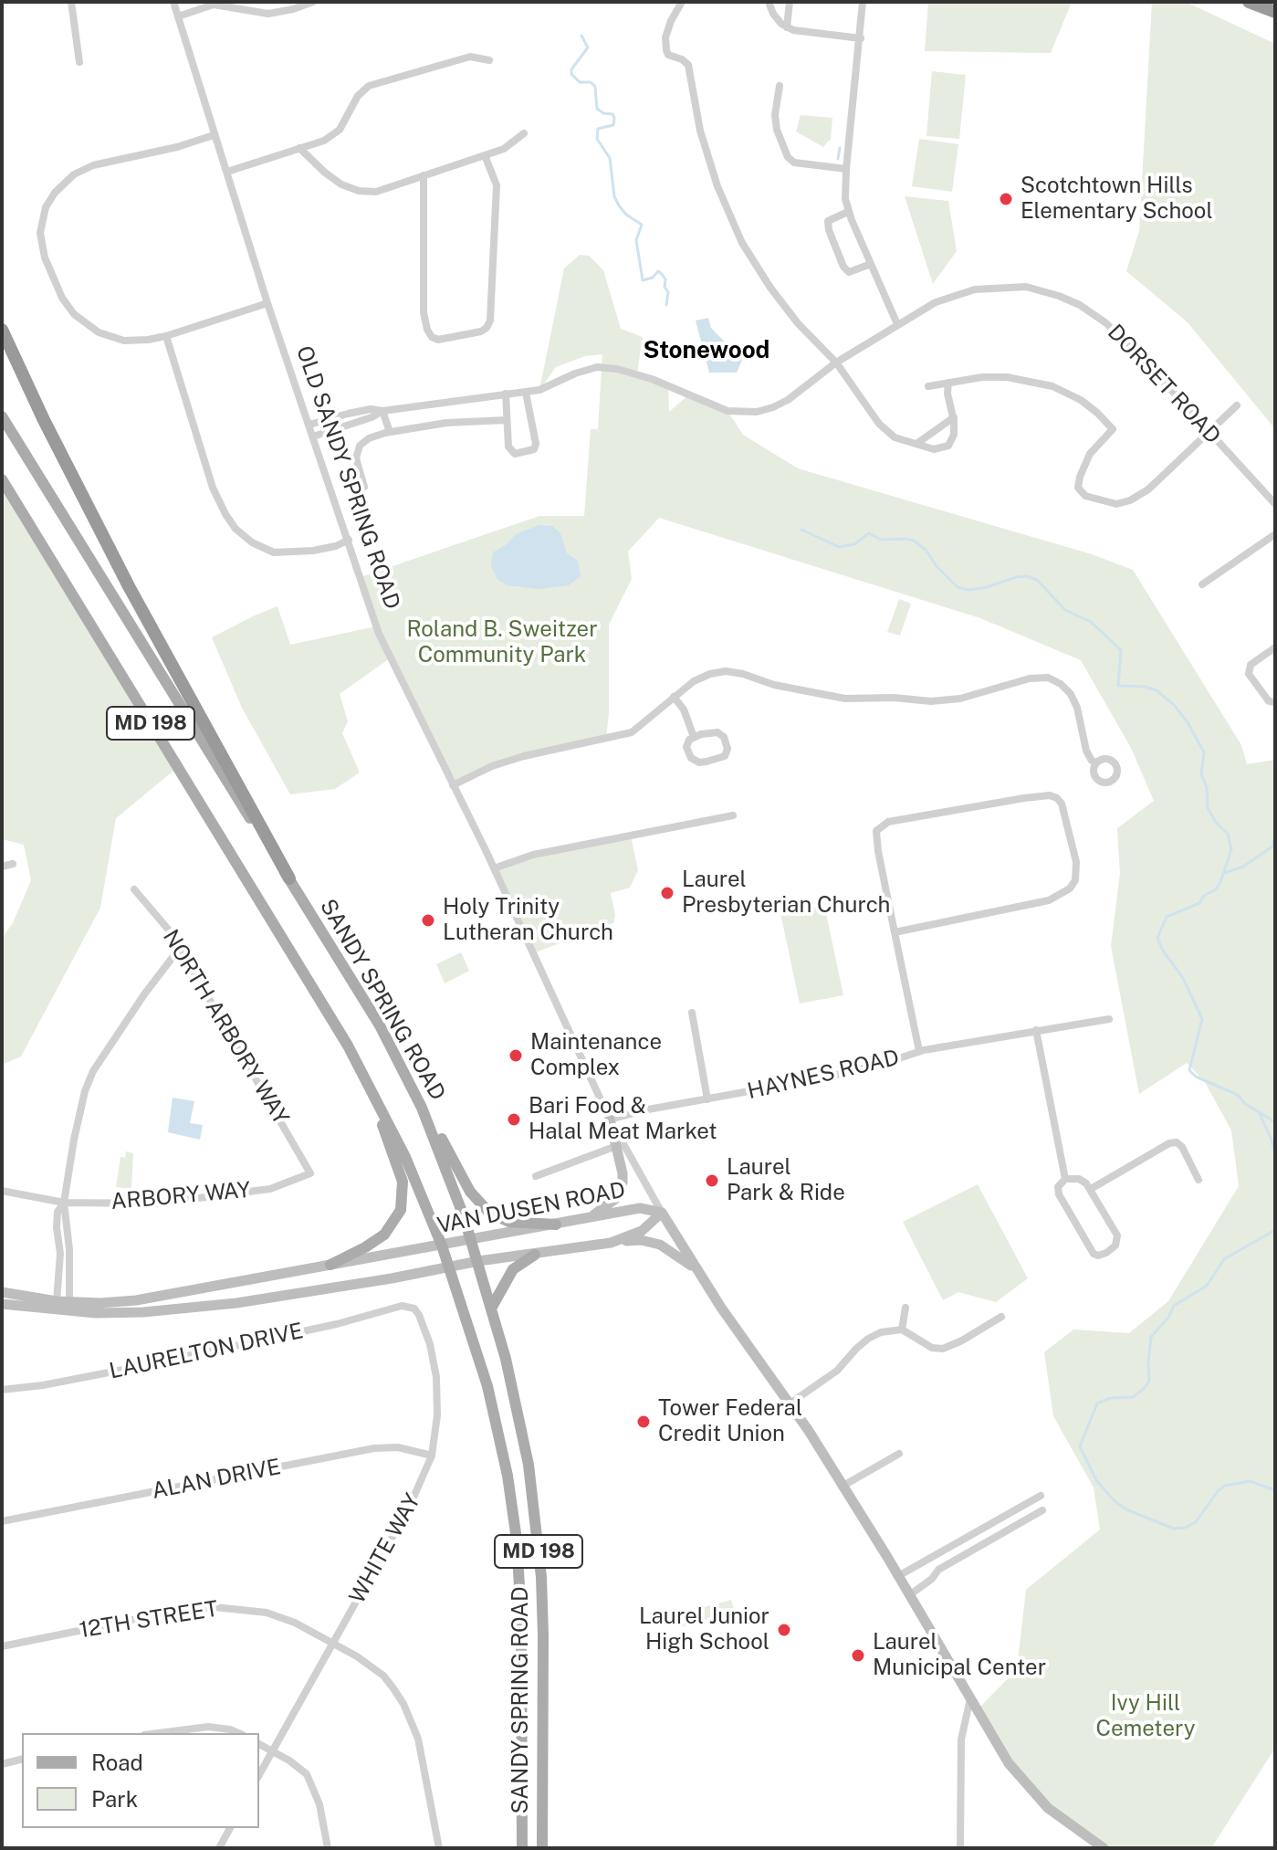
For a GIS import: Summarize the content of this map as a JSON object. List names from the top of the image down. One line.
{"streets":{"main road":["MD 198","SANDY SPRING ROAD"],"street":["DORSET ROAD","OLD SANDY SPRING ROAD","NORTH ARBORY WAY","HAYNES ROAD","ARBORY WAY","VAN DUSEN ROAD","LAURELTON DRIVE","ALAN DRIVE","WHITE WAY","12TH STREET"]},"crossings":[["DORSET ROAD","OLD SANDY SPRING ROAD"],["OLD SANDY SPRING ROAD","HAYNES ROAD"],["SANDY SPRING ROAD","VAN DUSEN ROAD"],["NORTH ARBORY WAY","ARBORY WAY"],["LAURELTON DRIVE","WHITE WAY"],["ALAN DRIVE","WHITE WAY"],["WHITE WAY","12TH STREET"]],"districts":["Stonewood"],"parks":["Roland B. Sweitzer Community Park","Ivy Hill Cemetery"],"places":["Scotchtown Hills Elementary School","Laurel Presbyterian Church","Holy Trinity Lutheran Church","Maintenance Complex","Bari Food & Halal Meat Market","Laurel Park & Ride","Tower Federal Credit Union","Laurel Junior High School","Laurel Municipal Center"],"legend":["Road","Park"]}
